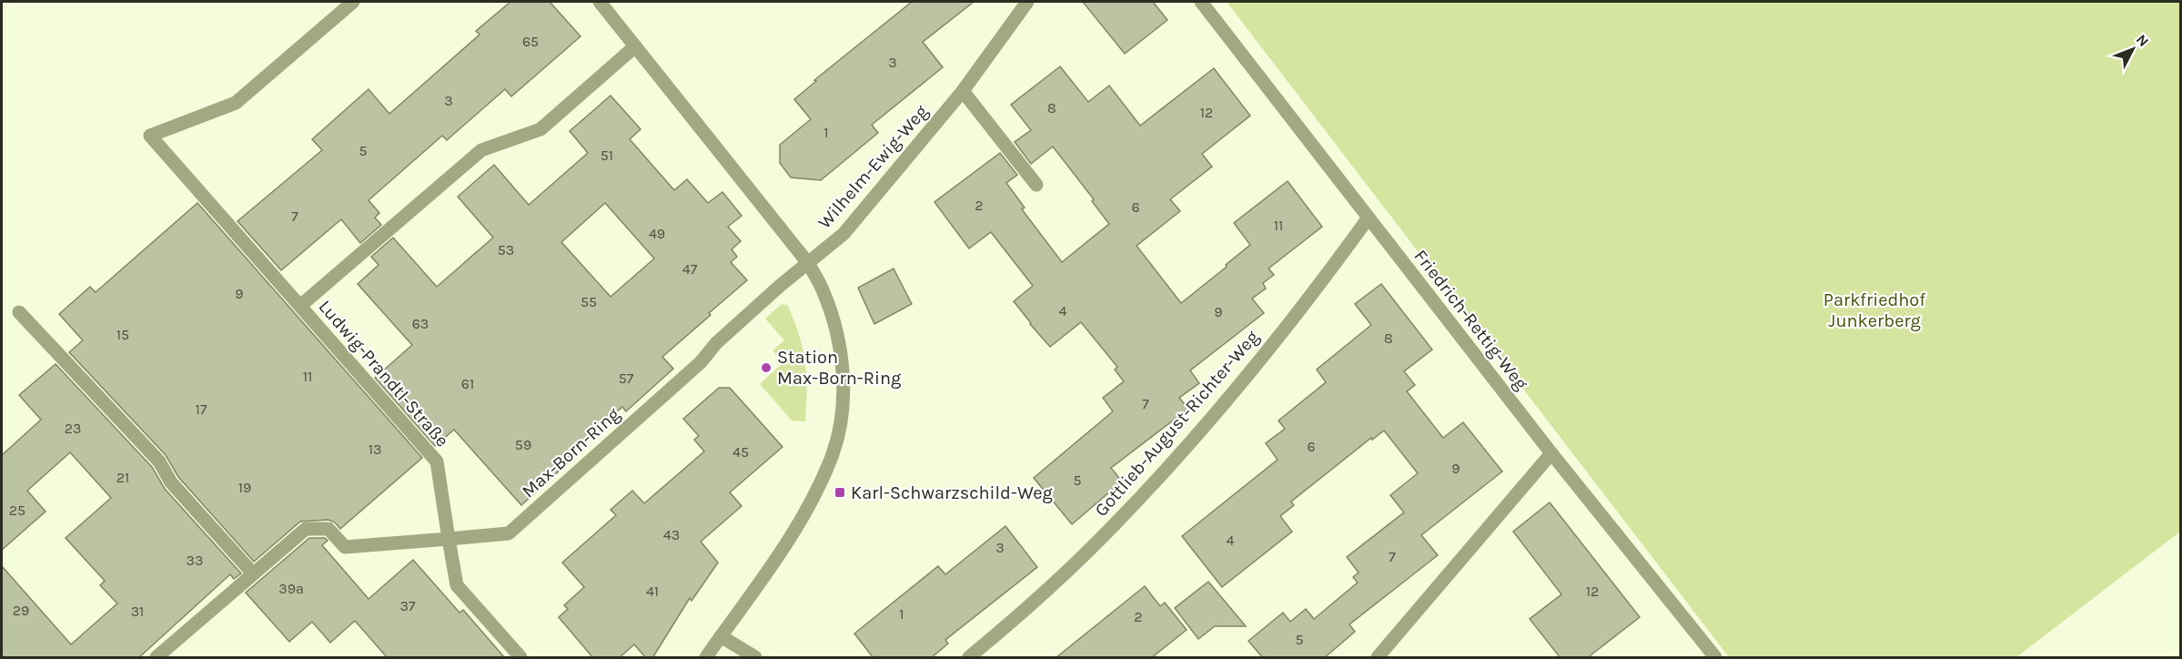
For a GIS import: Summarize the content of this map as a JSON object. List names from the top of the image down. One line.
{"streets":{"street":["Wilhelm-Ewig-Weg","Friedrich-Rettig-Weg","Ludwig-Prandtl-Straße","Gottlieb-August-Richter-Weg","Max-Born-Ring"]},"crossings":[["Wilhelm-Ewig-Weg","Max-Born-Ring"],["Friedrich-Rettig-Weg","Gottlieb-August-Richter-Weg"],["Ludwig-Prandtl-Straße","Max-Born-Ring"]],"parks":["Parkfriedhof Junkerberg"],"places":{"other":["Station Max-Born-Ring"],"transit":["Karl-Schwarzschild-Weg"]},"house_numbers":["65","3","3","8","12","1","5","51","2","6","7","11","49","53","47","9","55","4","9","63","15","8","11","57","61","7","17","23","59","6","13","45","9","21","5","19","25","43","4","3","7","33","39a","41","12","37","29","31","1","2","5"],"north":"top right"}
